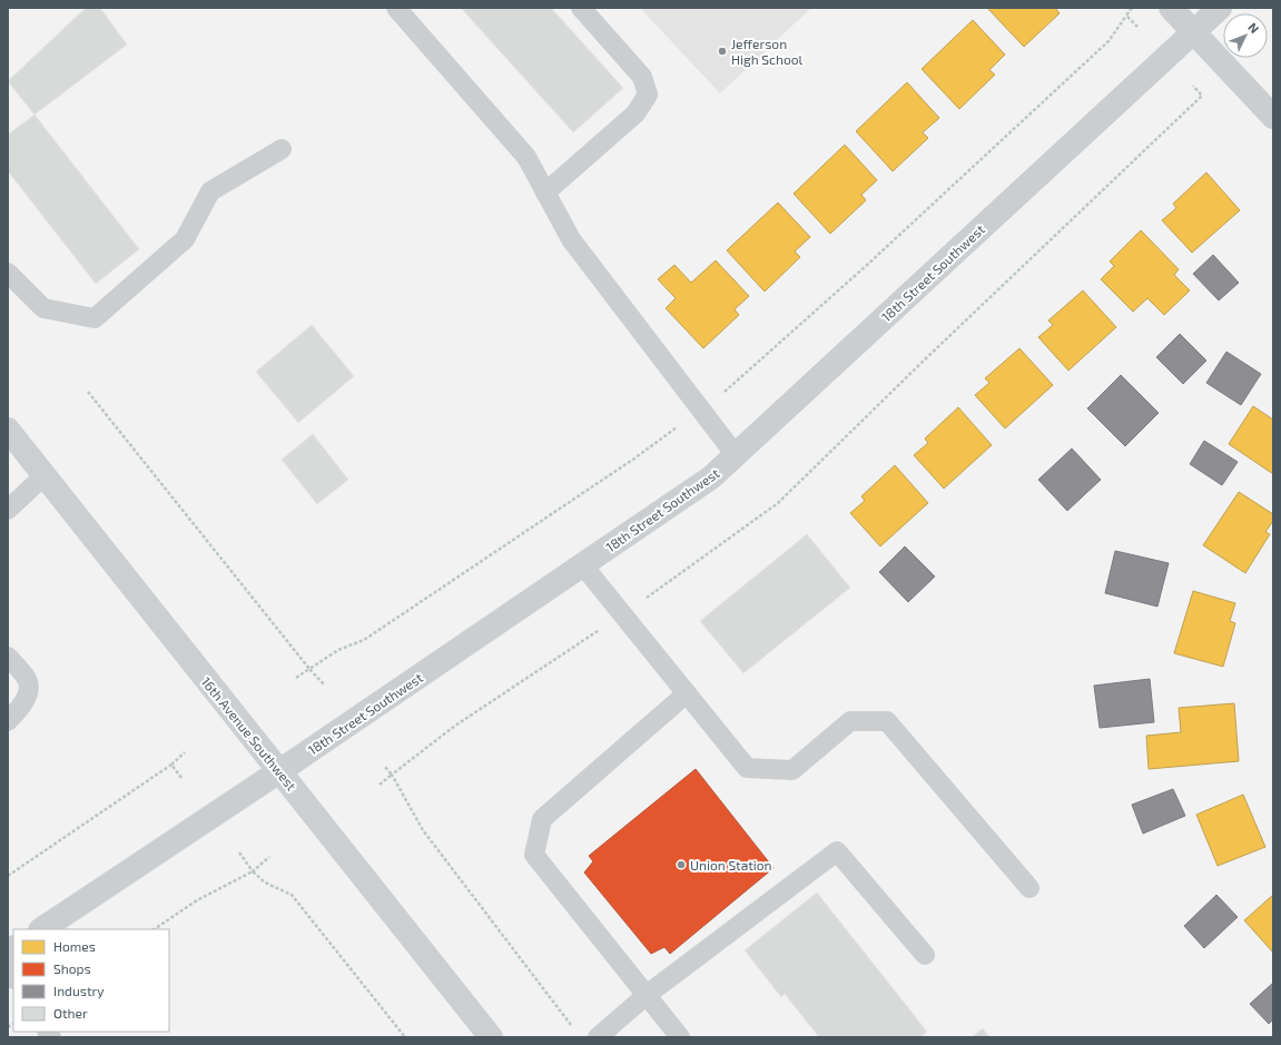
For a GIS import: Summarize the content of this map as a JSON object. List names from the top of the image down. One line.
{"streets":{"main road":["16th Avenue Southwest"],"street":["18th Street Southwest"]},"crossings":[["18th Street Southwest","16th Avenue Southwest"]],"places":["Jefferson High School","Union Station"],"legend":["Homes","Shops","Industry","Other"],"north":"top right"}
